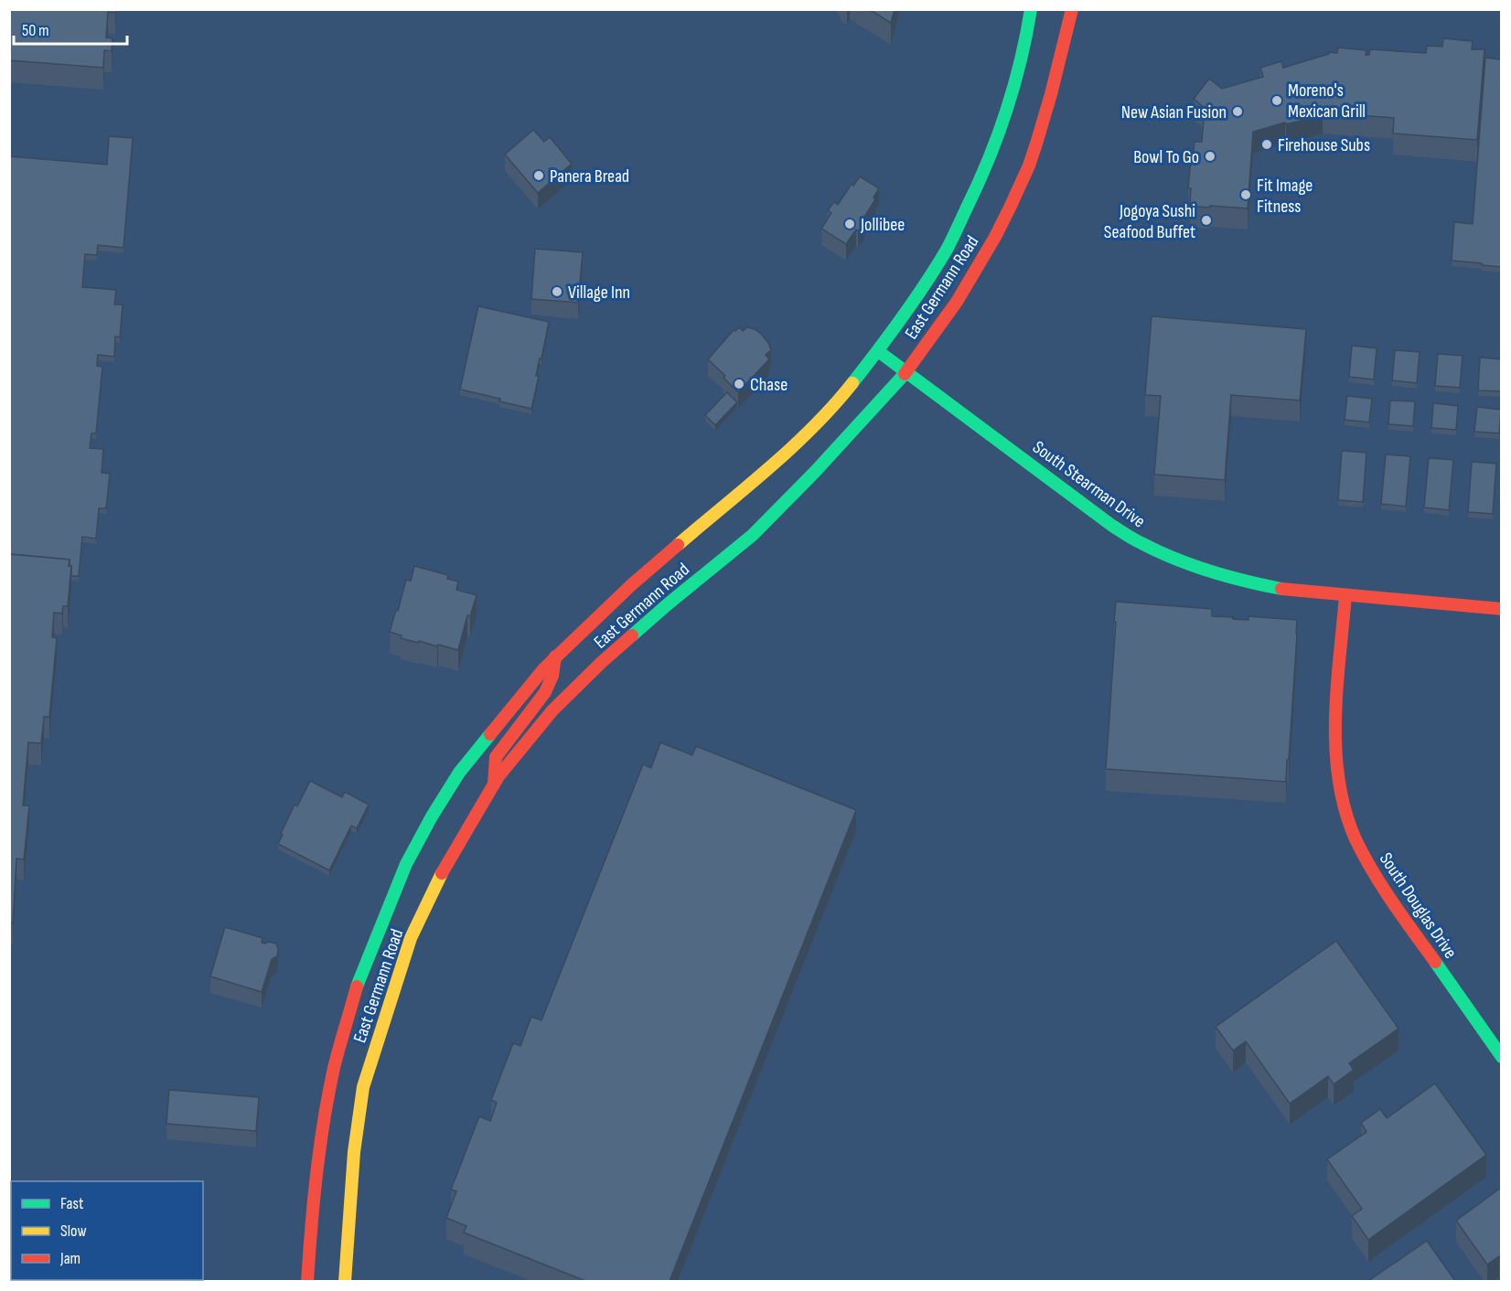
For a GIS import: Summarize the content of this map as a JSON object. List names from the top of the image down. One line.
{"streets":{"main road":["East Germann Road","South Stearman Drive","South Douglas Drive"]},"crossings":[["East Germann Road","South Stearman Drive"],["South Stearman Drive","South Douglas Drive"]],"places":["Moreno's Mexican Grill","New Asian Fusion","Firehouse Subs","Bowl To Go","Panera Bread","Fit Image Fitness","Jogoya Sushi Seafood Buffet","Jollibee","Village Inn","Chase"],"legend":["Fast","Slow","Jam"],"scale_bar":"50 m"}
